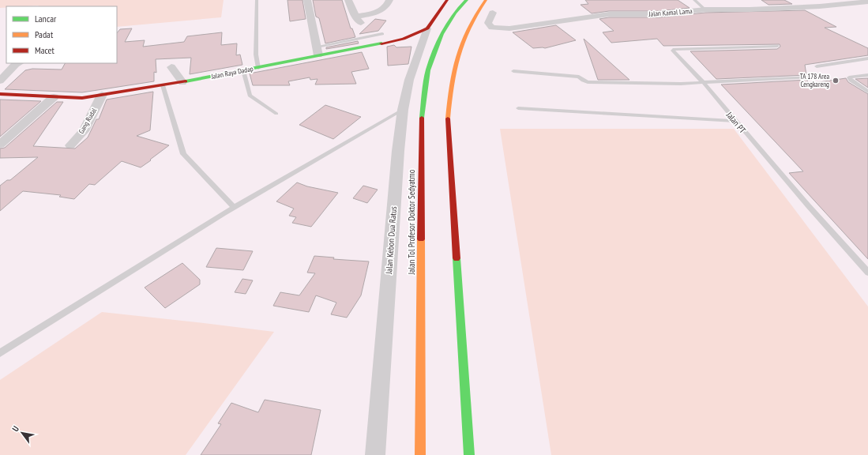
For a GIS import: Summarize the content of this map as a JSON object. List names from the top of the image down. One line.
{"streets":{"main road":["Jalan Raya Dadap","Jalan Tol Profesor Doktor Sedyatmo"],"street":["Jalan Kamal Lama","Gang Rudal","Jalan Kebon Dua Ratus"],"lane":["Jalan PT"]},"crossings":[["Jalan Raya Dadap","Gang Rudal"],["Jalan Raya Dadap","Jalan Kebon Dua Ratus"]],"places":["TA 178 Area Cengkareng"],"legend":["Lancar","Padat","Macet"],"north":"top left"}
